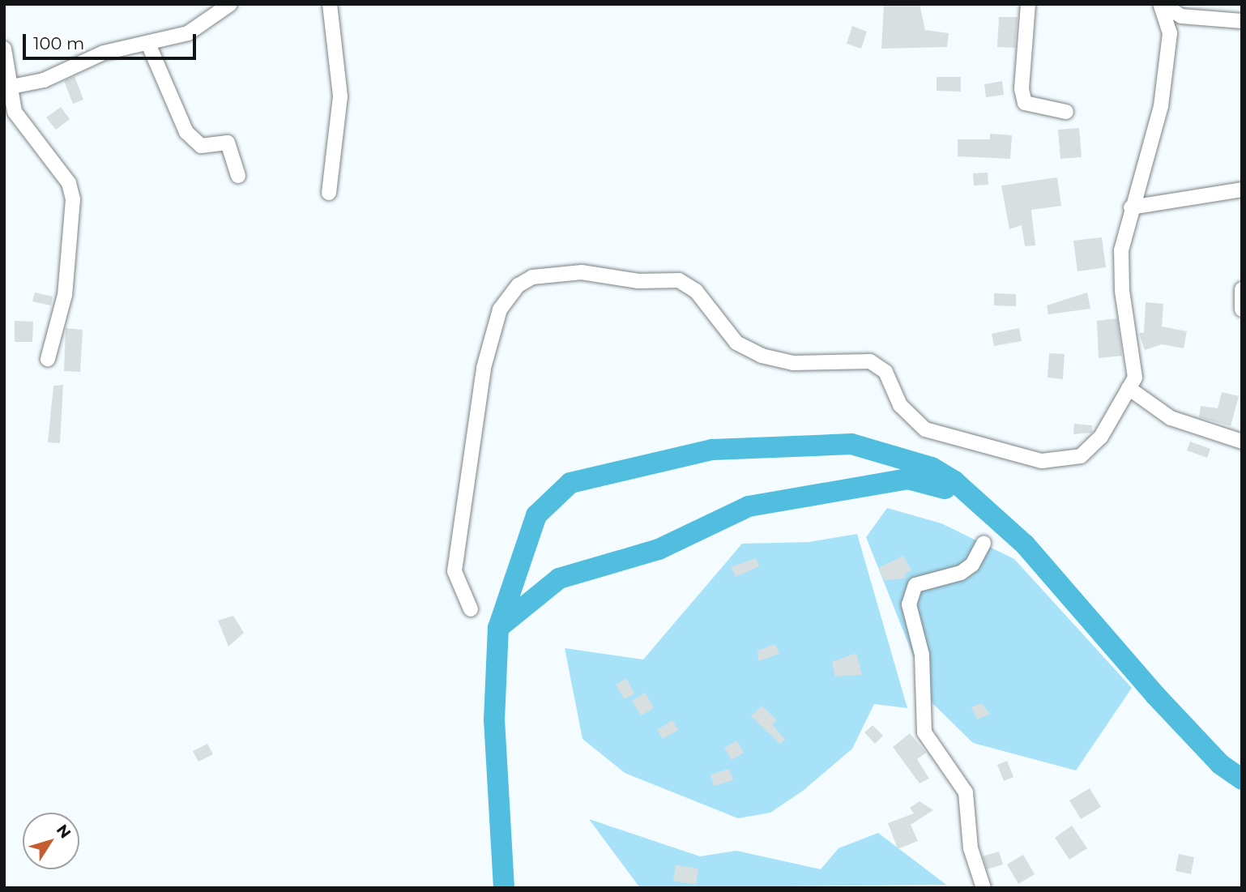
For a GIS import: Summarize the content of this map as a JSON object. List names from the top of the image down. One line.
{"scale_bar":"100 m","north":"top right"}
